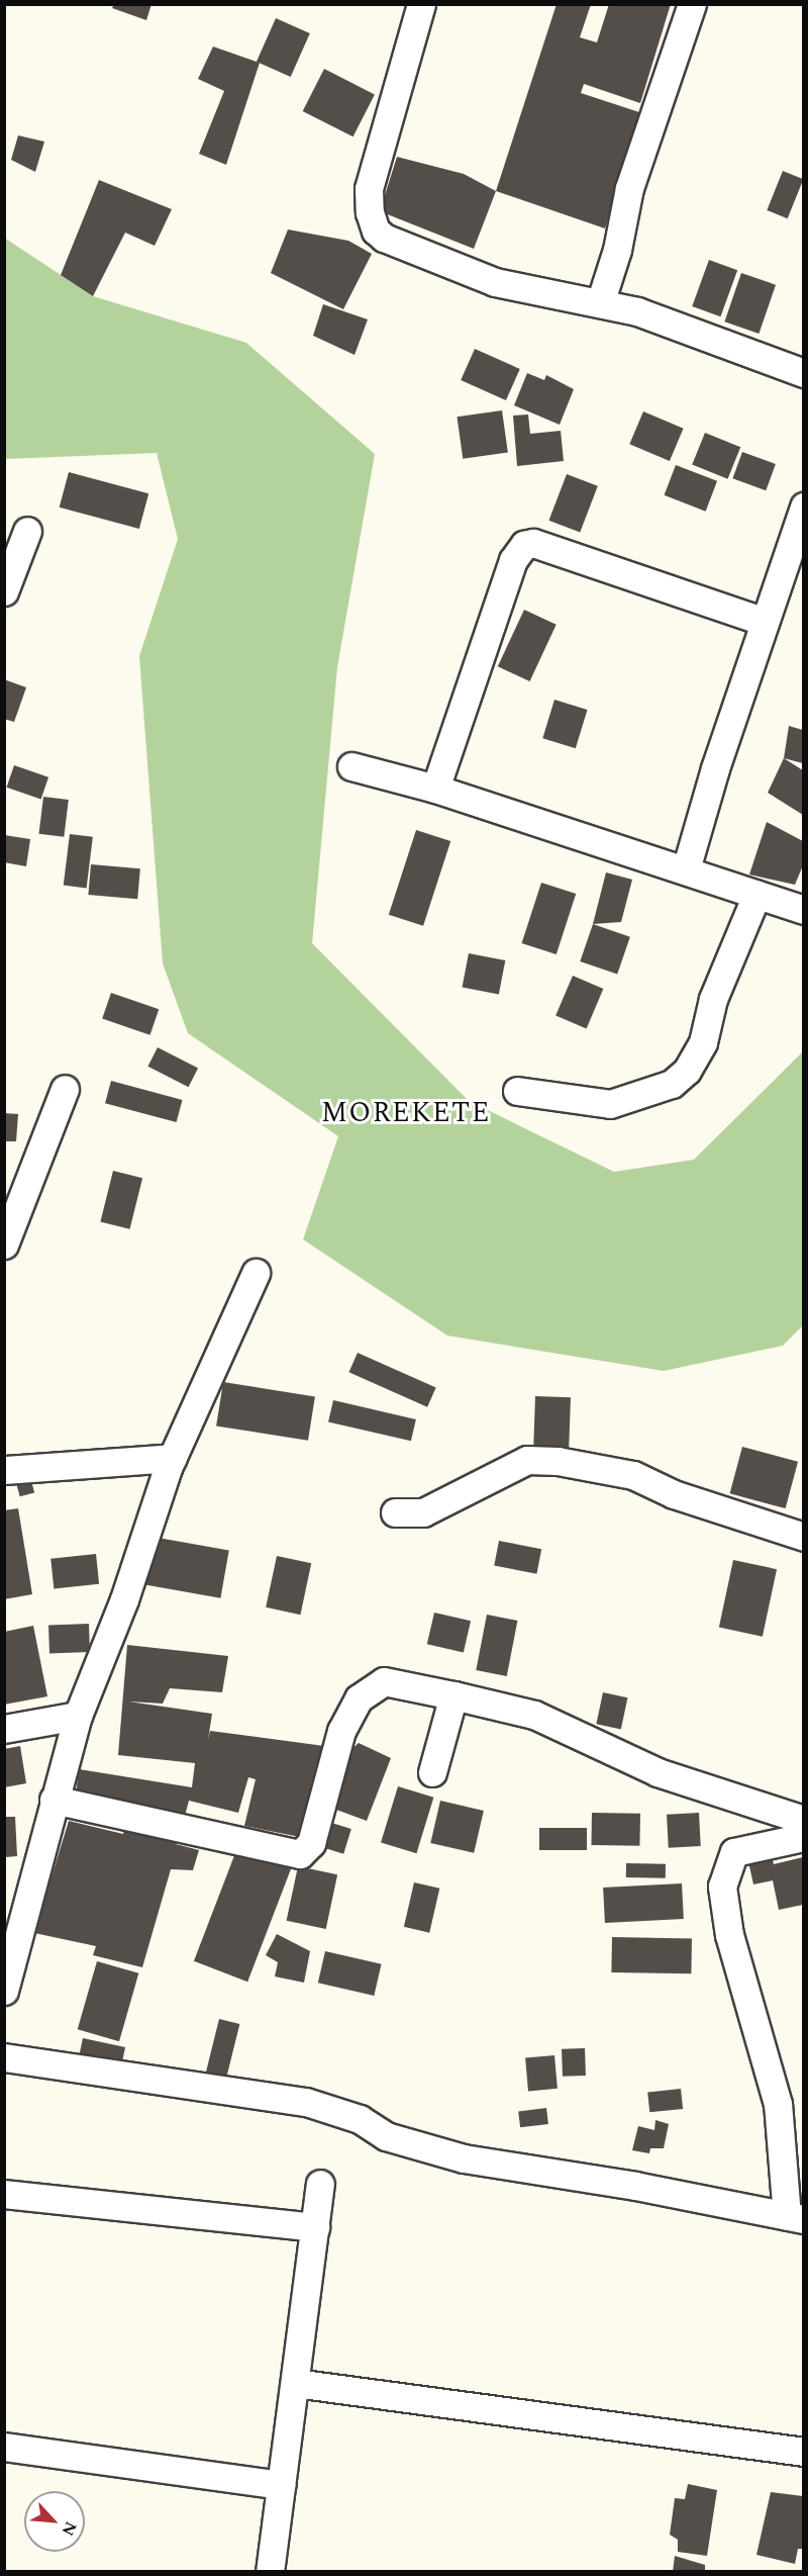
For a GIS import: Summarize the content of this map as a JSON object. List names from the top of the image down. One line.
{"districts":["MOREKETE"],"north":"bottom right"}
